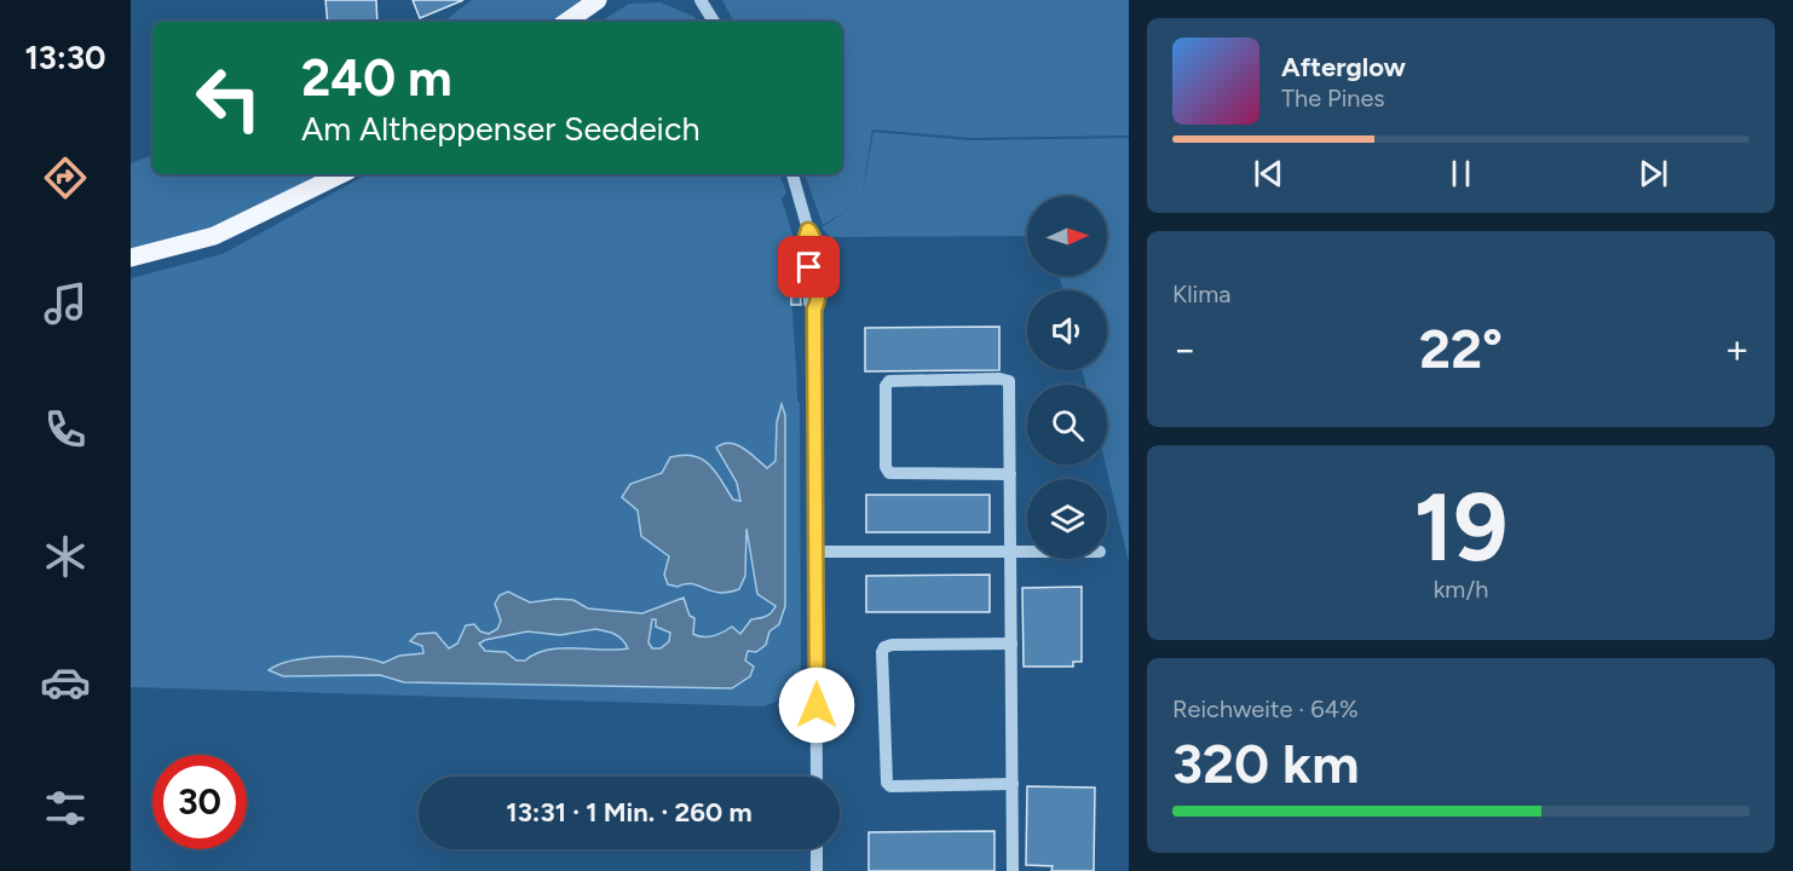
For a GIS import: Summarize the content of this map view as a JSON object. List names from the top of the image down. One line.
{"north":"right","page":{"tabs":"13:30","turn":["240 m","Am Altheppenser Seedeich"],"song":["Afterglow","The Pines"],"tile":["Klima",["19","km/h"],["Reichweite · 64%","320 km"]],"heat":["−","22°","+"],"limit":"30","trip":"13:31 · 1 Min. · 260 m"}}
